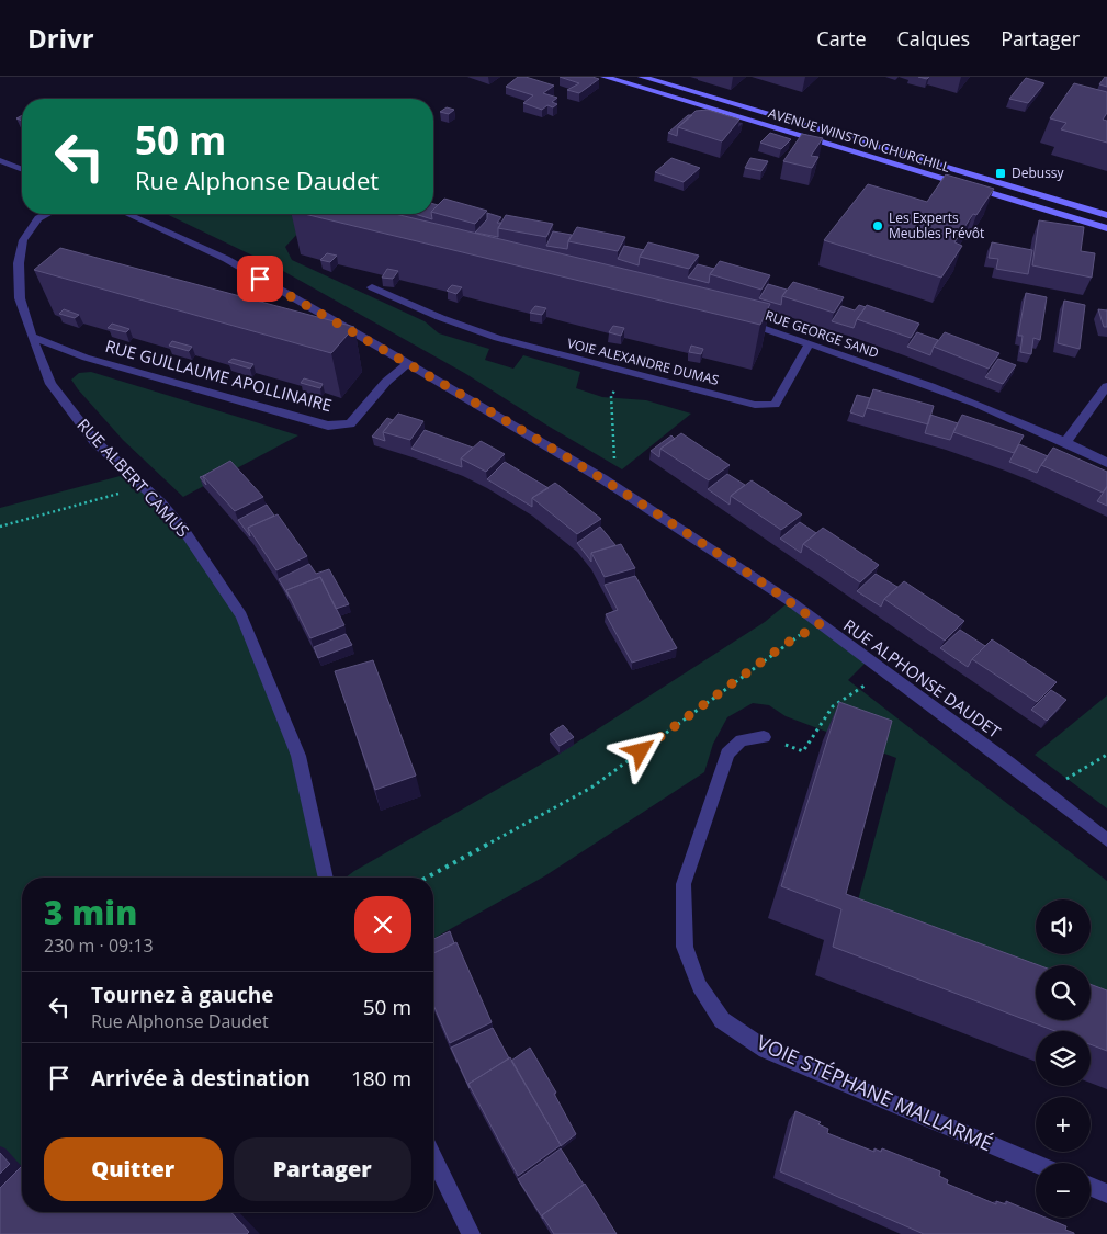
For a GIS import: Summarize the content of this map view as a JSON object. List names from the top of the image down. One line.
{"streets":{"main road":["AVENUE WINSTON CHURCHILL"],"street":["RUE GEORGE SAND","VOIE ALEXANDRE DUMAS","RUE GUILLAUME APOLLINAIRE","RUE ALBERT CAMUS","RUE ALPHONSE DAUDET","VOIE STÉPHANE MALLARMÉ"]},"crossings":[["RUE GEORGE SAND","VOIE ALEXANDRE DUMAS"],["RUE GUILLAUME APOLLINAIRE","RUE ALBERT CAMUS"],["RUE GUILLAUME APOLLINAIRE","RUE ALPHONSE DAUDET"]],"places":{"transit":["Debussy"],"other":["Les Experts Meubles Prévôt"]},"page":{"header":"Drivr","nav":["Carte","Calques","Partager"],"turn":["50 m","Rue Alphonse Daudet"],"heading":["3 min","230 m · 09:13"],"map_buttons":["+","−"],"list":[{"name":"Tournez à gauche","note":"Rue Alphonse Daudet","value":"50 m"},{"name":"Arrivée à destination","value":"180 m"}],"buttons":["Quitter","Partager"]}}
